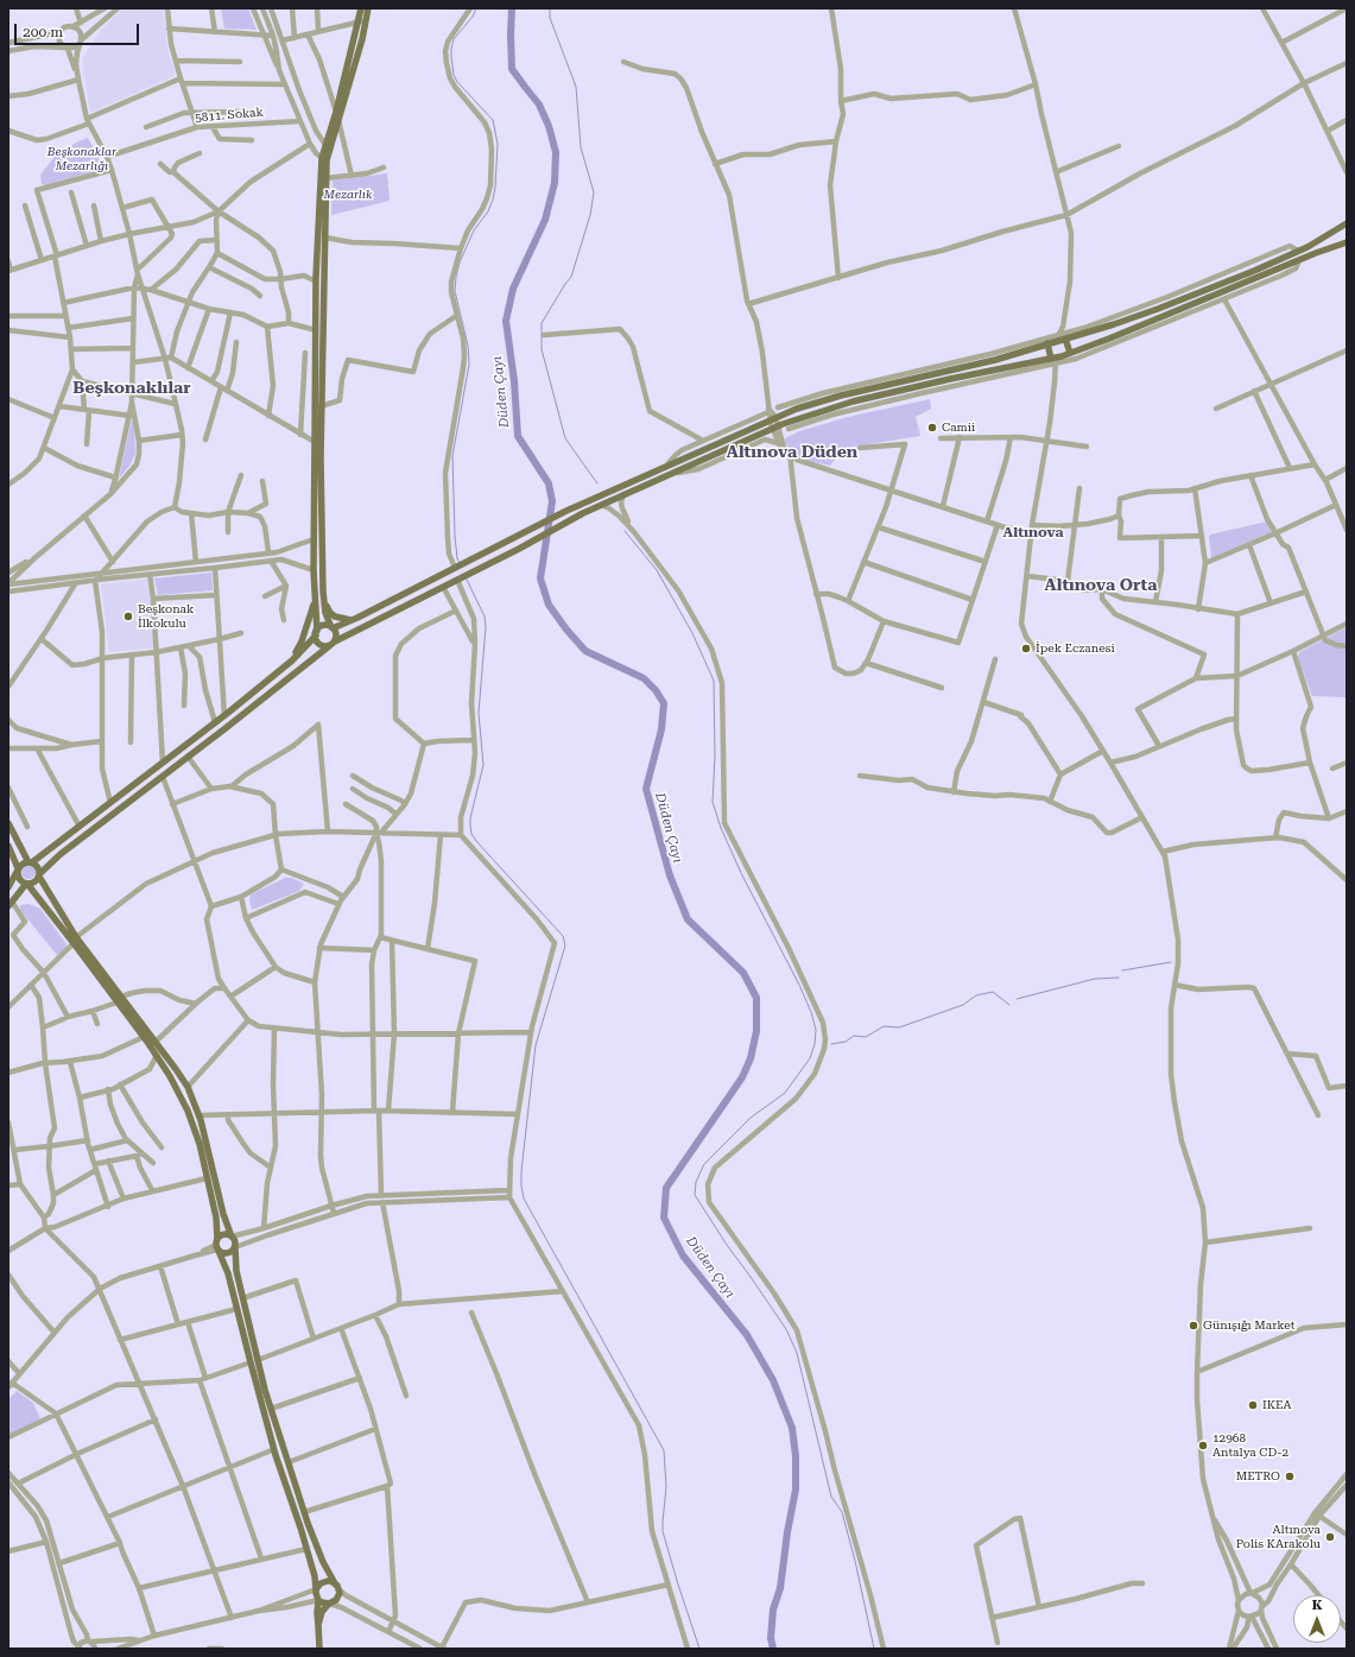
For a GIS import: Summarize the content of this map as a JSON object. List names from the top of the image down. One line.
{"streets":{"street":["5811. Sokak"]},"districts":["Beşkonaklılar","Altınova Düden","Altınova","Altınova Orta"],"water":["Düden Çayı"],"parks":["Beşkonaklar Mezarlığı","Mezarlık"],"places":["Camii","Beşkonak İlkokulu","İpek Eczanesi","Günışığı Market","IKEA","12968 Antalya CD-2","METRO","Altınova Polis KArakolu"],"scale_bar":"200 m","north":"top"}
